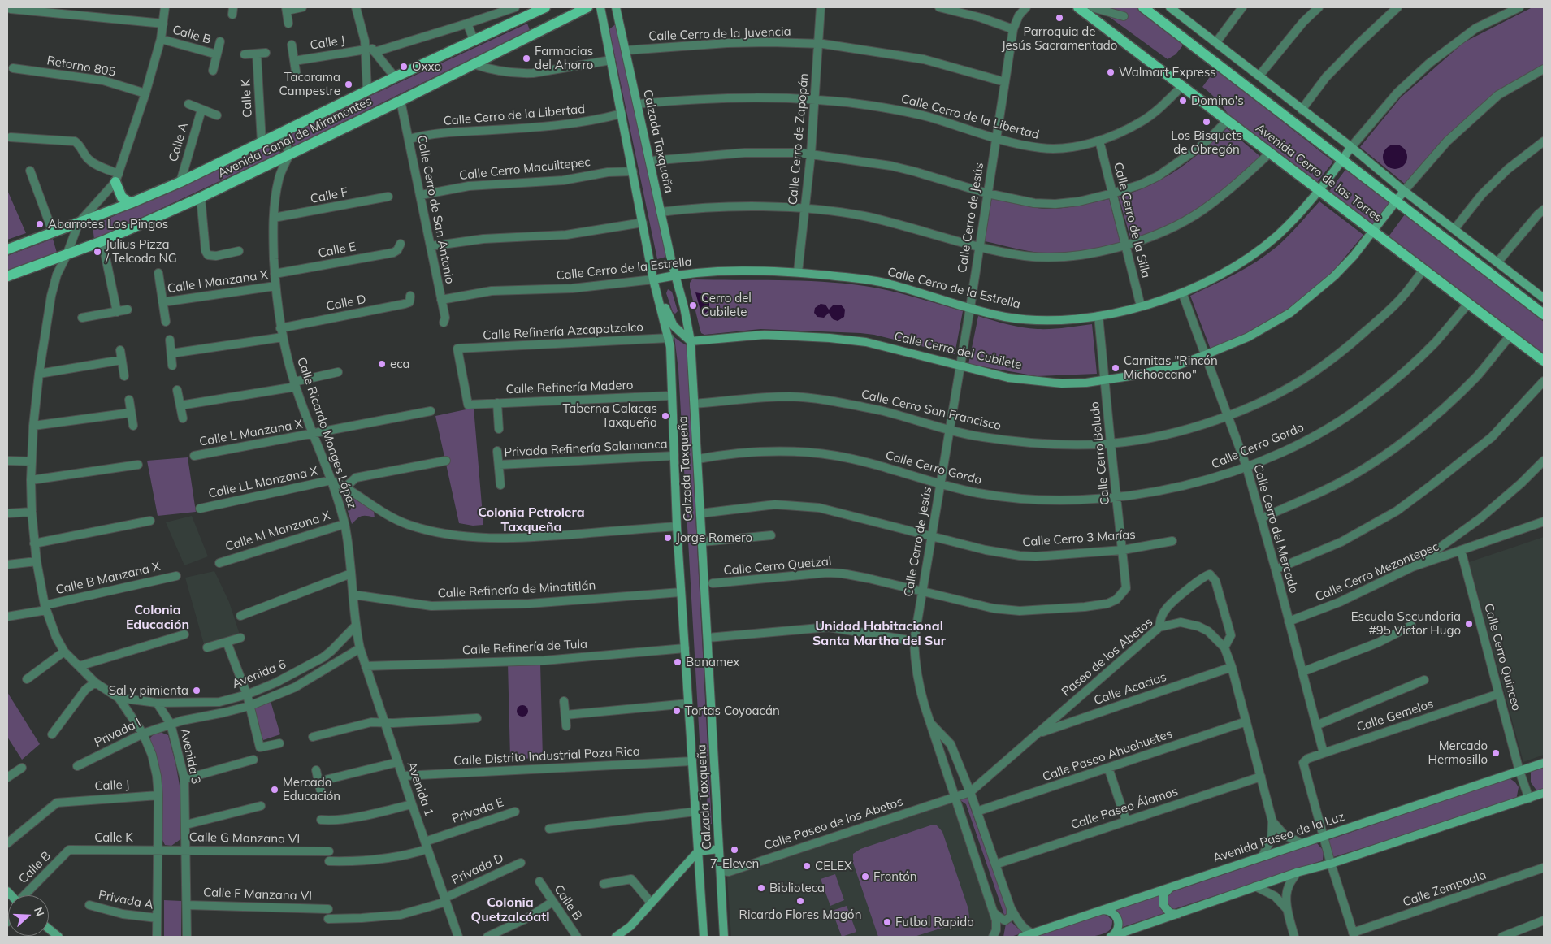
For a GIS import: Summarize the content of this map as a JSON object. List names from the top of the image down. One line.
{"streets":{"main road":["Avenida Canal de Miramontes","Avenida Cerro de las Torres"],"street":["Calle Cerro de la Juvencia","Calle B","Calle J","Retorno 805","Calle K","Calle Cerro de la Libertad","Calle Cerro de Zapopán","Calzada Taxqueña","Calle A","Calle Cerro Macuiltepec","Calle F","Calle Cerro de San Antonio","Calle Cerro de Jesús","Calle Cerro de la Silla","Calle E","Calle Cerro de la Estrella","Calle I Manzana X","Calle D","Calle Refinería Azcapotzalco","Calle Cerro del Cubilete","Calle Refinería Madero","Calle Cerro San Francisco","Calle L Manzana X","Calle Ricardo Monges López","Calle Cerro Gordo","Privada Refinería Salamanca","Calle Cerro Boludo","Calle LL Manzana X","Calle Cerro del Mercado","Calle M Manzana X","Calle Cerro 3 Marías","Calle Cerro Quetzal","Calle Cerro Mezontepec","Calle B Manzana X","Calle Refinería de Minatitlán","Calle Refinería de Tula","Paseo de los Abetos","Calle Cerro Quinceo","Avenida 6","Calle Acacias","Calle Gemelos","Privada I","Calle Paseo Ahuehuetes","Avenida 3","Calle Distrito Industrial Poza Rica","Avenida 1","Calle Paseo Álamos","Privada E","Calle Paseo de los Abetos","Avenida Paseo de la Luz","Calle G Manzana VI","Privada D","Calle Zempoala","Calle F Manzana VI","Privada A"]},"crossings":[["Calle Cerro de la Juvencia","Calle Cerro de Zapopán"],["Calle Cerro de la Juvencia","Calzada Taxqueña"],["Calle Cerro de la Juvencia","Calle Cerro de Jesús"],["Calle B","Calle K"],["Calle K","Avenida Canal de Miramontes"],["Calle K","Calle G Manzana VI"],["Calle Cerro de la Libertad","Calle Cerro de Zapopán"],["Calle Cerro de la Libertad","Calzada Taxqueña"],["Calle Cerro de la Libertad","Avenida Cerro de las Torres"],["Calle Cerro de la Libertad","Calle Cerro de San Antonio"],["Calle Cerro de la Libertad","Calle Cerro de Jesús"],["Calle Cerro de la Libertad","Calle Cerro de la Silla"],["Avenida Canal de Miramontes","Calle A"],["Avenida Canal de Miramontes","Calle Cerro de San Antonio"],["Avenida Canal de Miramontes","Calle Ricardo Monges López"],["Calle Cerro de Zapopán","Calle Cerro de la Estrella"],["Calzada Taxqueña","Calle Cerro Macuiltepec"],["Calzada Taxqueña","Calle Cerro de la Estrella"],["Calzada Taxqueña","Calle Refinería Azcapotzalco"],["Calzada Taxqueña","Calle Cerro del Cubilete"],["Calzada Taxqueña","Calle Refinería Madero"],["Calzada Taxqueña","Calle Cerro San Francisco"],["Calzada Taxqueña","Calle Cerro Gordo"],["Calzada Taxqueña","Privada Refinería Salamanca"],["Calzada Taxqueña","Calle Cerro 3 Marías"],["Calzada Taxqueña","Calle Refinería de Minatitlán"],["Calzada Taxqueña","Calle Refinería de Tula"],["Calzada Taxqueña","Calle Distrito Industrial Poza Rica"],["Calzada Taxqueña","Calle Paseo de los Abetos"],["Calle Cerro Macuiltepec","Calle Cerro de San Antonio"],["Avenida Cerro de las Torres","Calle Cerro de la Estrella"],["Avenida Cerro de las Torres","Calle Cerro del Cubilete"],["Avenida Cerro de las Torres","Calle Cerro San Francisco"],["Avenida Cerro de las Torres","Calle Cerro Gordo"],["Calle F","Calle Ricardo Monges López"],["Calle Cerro de San Antonio","Calle Cerro de la Estrella"],["Calle Cerro de Jesús","Calle Cerro de la Estrella"],["Calle Cerro de Jesús","Calle Cerro del Cubilete"],["Calle Cerro de Jesús","Calle Cerro San Francisco"],["Calle Cerro de Jesús","Calle Cerro Gordo"],["Calle Cerro de Jesús","Calle Cerro 3 Marías"],["Calle Cerro de Jesús","Calle Cerro Quetzal"],["Calle Cerro de Jesús","Paseo de los Abetos"],["Calle Cerro de Jesús","Calle Paseo Ahuehuetes"],["Calle Cerro de Jesús","Calle Paseo Álamos"],["Calle Cerro de Jesús","Calle Paseo de los Abetos"],["Calle Cerro de Jesús","Avenida Paseo de la Luz"],["Calle Cerro de la Silla","Calle Cerro de la Estrella"],["Calle E","Calle Ricardo Monges López"],["Calle Cerro de la Estrella","Calle Cerro Boludo"],["Calle Cerro de la Estrella","Calle Cerro del Mercado"],["Calle I Manzana X","Calle Ricardo Monges López"],["Calle D","Calle Ricardo Monges López"],["Calle Refinería Azcapotzalco","Calle Refinería Madero"],["Calle Cerro del Cubilete","Calle Cerro Boludo"],["Calle Cerro del Cubilete","Calle Cerro del Mercado"],["Calle Cerro San Francisco","Calle Cerro Boludo"],["Calle Cerro San Francisco","Calle Cerro del Mercado"],["Calle L Manzana X","Calle Ricardo Monges López"],["Calle Ricardo Monges López","Calle LL Manzana X"],["Calle Ricardo Monges López","Calle M Manzana X"],["Calle Ricardo Monges López","Calle Refinería de Minatitlán"],["Calle Ricardo Monges López","Avenida 6"],["Calle Ricardo Monges López","Avenida 1"],["Calle Cerro Gordo","Calle Cerro Boludo"],["Calle Cerro Gordo","Calle Cerro del Mercado"],["Calle Cerro Boludo","Calle Cerro 3 Marías"],["Calle Cerro Boludo","Calle Cerro Quetzal"],["Calle Cerro del Mercado","Calle Cerro Mezontepec"],["Calle Cerro del Mercado","Calle Gemelos"],["Calle Cerro Mezontepec","Calle Cerro Quinceo"],["Calle Refinería de Tula","Avenida 1"],["Paseo de los Abetos","Calle Acacias"],["Paseo de los Abetos","Calle Paseo Ahuehuetes"],["Paseo de los Abetos","Calle Paseo Álamos"],["Paseo de los Abetos","Calle Paseo de los Abetos"],["Paseo de los Abetos","Avenida Paseo de la Luz"],["Calle Cerro Quinceo","Calle Gemelos"],["Calle Cerro Quinceo","Avenida Paseo de la Luz"],["Avenida 6","Privada I"],["Avenida 6","Avenida 3"],["Avenida 6","Avenida 1"],["Calle Gemelos","Avenida Paseo de la Luz"],["Privada I","Avenida 3"],["Avenida 3","Calle G Manzana VI"],["Avenida 3","Calle F Manzana VI"],["Calle Distrito Industrial Poza Rica","Avenida 1"],["Avenida 1","Privada E"],["Avenida 1","Privada D"]],"districts":["Colonia Petrolera Taxqueña","Colonia Educación","Unidad Habitacional Santa Martha del Sur","Colonia Quetzalcóatl"],"places":["Parroquia de Jesús Sacramentado","Farmacias del Ahorro","Oxxo","Walmart Express","Tacorama Campestre","Domino's","Los Bisquets de Obregón","Abarrotes Los Pingos","Julius Pizza / Telcoda NG","Cerro del Cubilete","eca","Carnitas \"Rincón Michoacano\"","Taberna Calacas Taxqueña","Jorge Romero","Escuela Secundaria #95 Victor Hugo","Banamex","Sal y pimienta","Tortas Coyoacán","Mercado Hermosillo","Mercado Educación","7-Eleven","CELEX","Frontón","Biblioteca","Ricardo Flores Magón","Futbol Rapido"],"north":"right"}
